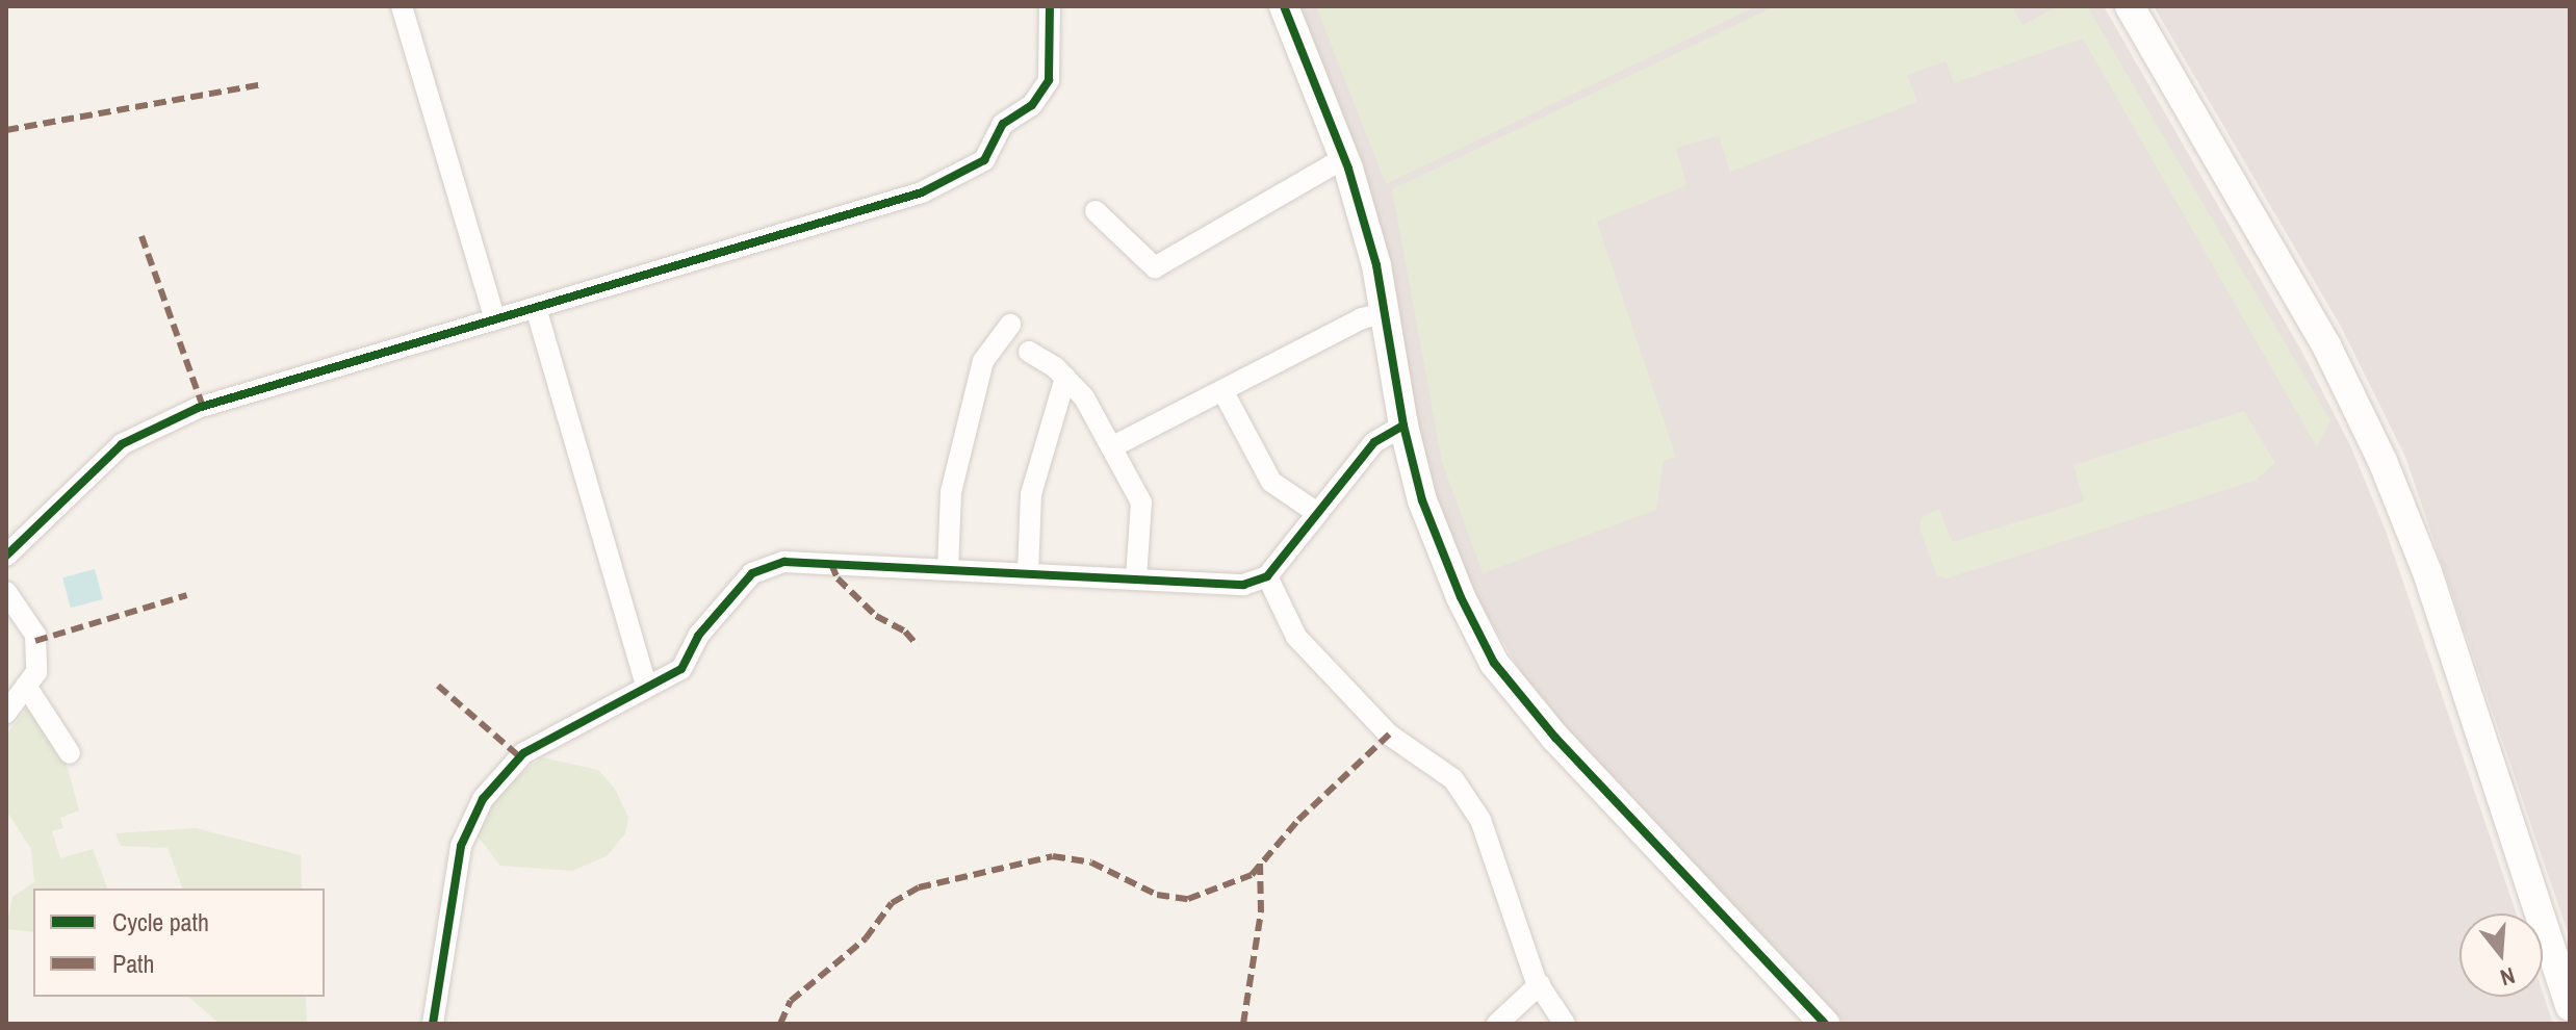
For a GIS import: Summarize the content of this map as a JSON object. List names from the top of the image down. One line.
{"legend":["Cycle path","Path"],"north":"bottom"}
